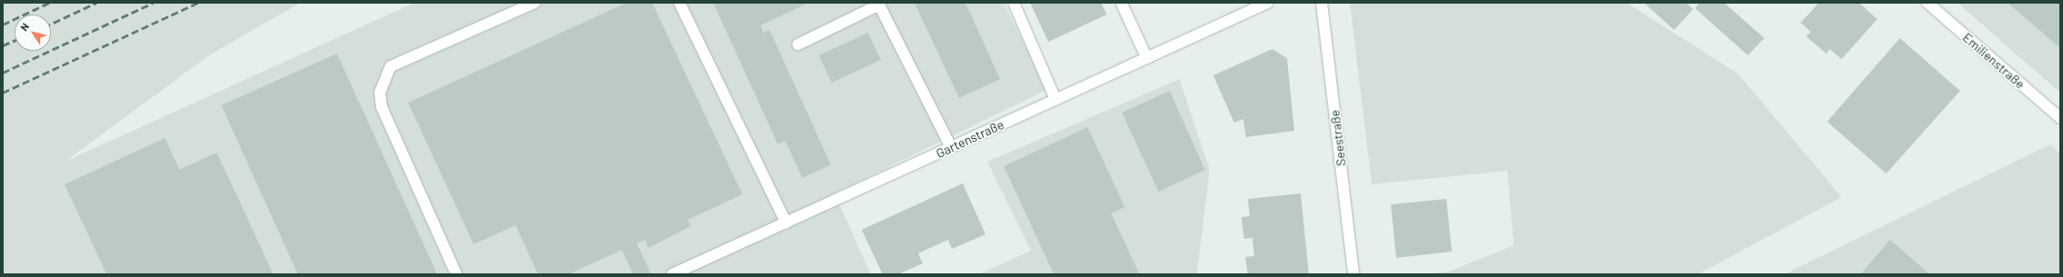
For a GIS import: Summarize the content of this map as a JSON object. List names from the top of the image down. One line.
{"streets":{"street":["Emilienstraße","Seestraße","Gartenstraße"]},"north":"top left"}
